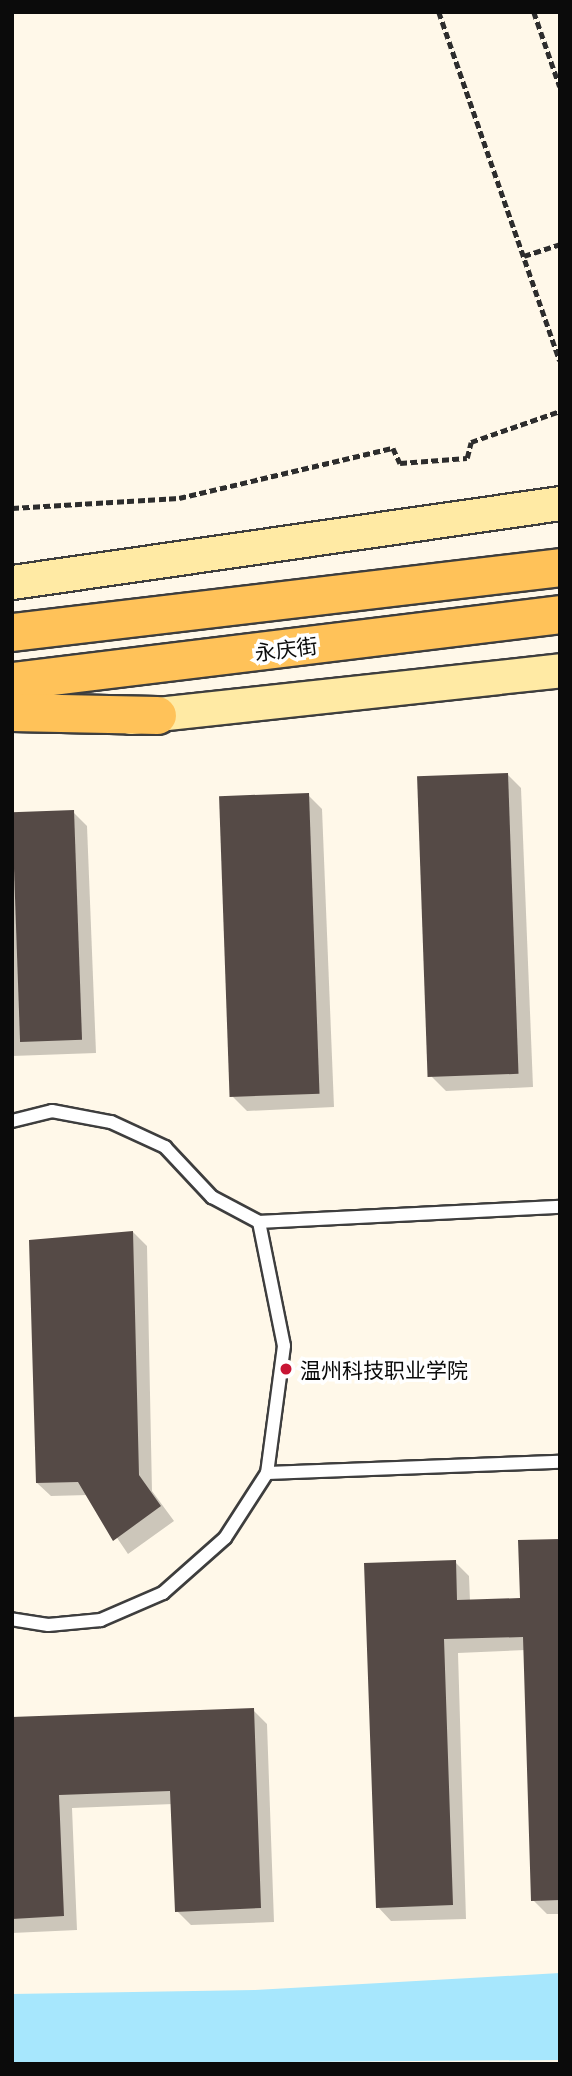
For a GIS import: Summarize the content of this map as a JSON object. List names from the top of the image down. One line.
{"streets":{"main road":["永庆街"]},"places":["温州科技职业学院"]}
